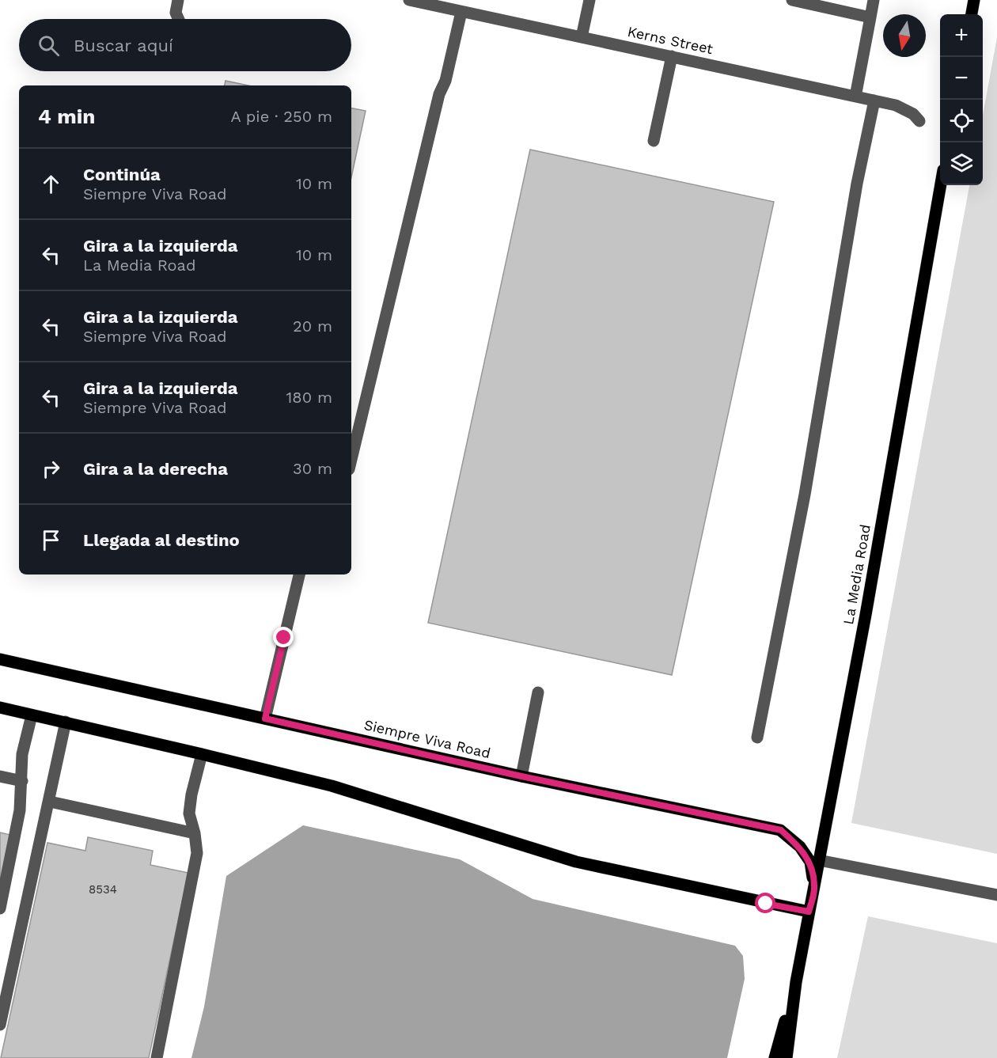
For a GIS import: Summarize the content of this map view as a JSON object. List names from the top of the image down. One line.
{"streets":{"main road":["La Media Road","Siempre Viva Road"],"street":["Kerns Street"]},"crossings":[["La Media Road","Siempre Viva Road"]],"house_numbers":["8534"],"north":"bottom","page":{"map_buttons":["+","−"],"search":"Buscar aquí","heading":["4 min","A pie · 250 m"],"list":[["Continúa","Siempre Viva Road","10 m"],["Gira a la izquierda","La Media Road","10 m"],["Gira a la izquierda","Siempre Viva Road","20 m"],["Gira a la izquierda","Siempre Viva Road","180 m"],["Gira a la derecha","30 m"],"Llegada al destino"]}}
